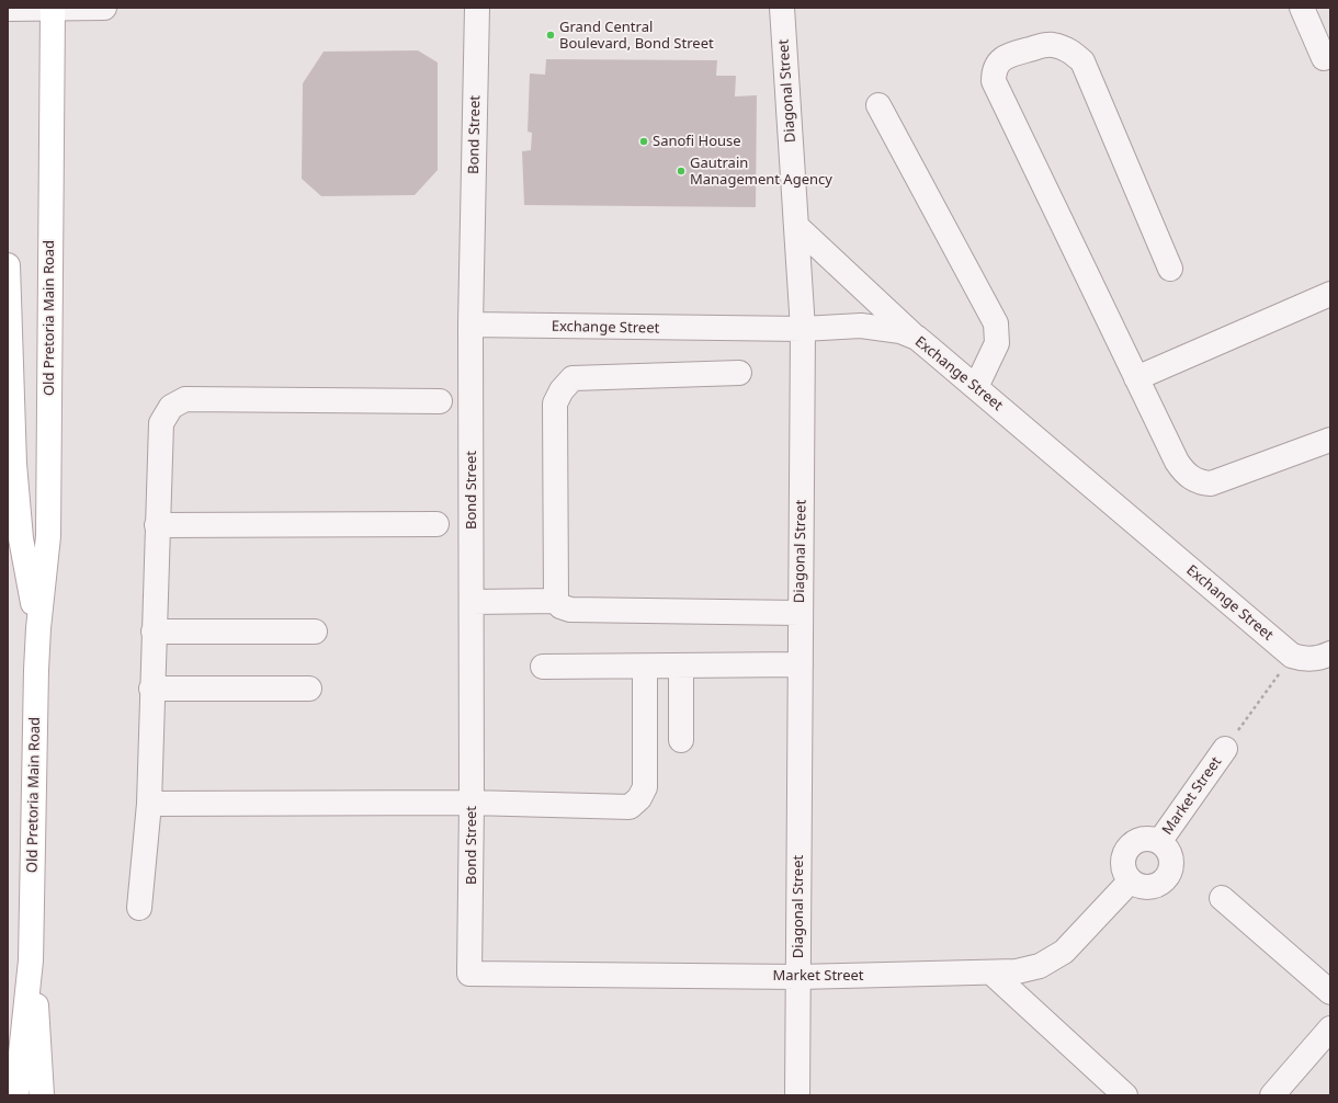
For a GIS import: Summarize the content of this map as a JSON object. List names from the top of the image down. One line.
{"streets":{"main road":["Old Pretoria Main Road"],"street":["Diagonal Street","Bond Street","Exchange Street","Market Street"]},"crossings":[["Diagonal Street","Exchange Street"],["Diagonal Street","Market Street"],["Bond Street","Exchange Street"],["Bond Street","Market Street"]],"places":["Grand Central Boulevard, Bond Street","Sanofi House","Gautrain Management Agency"]}
